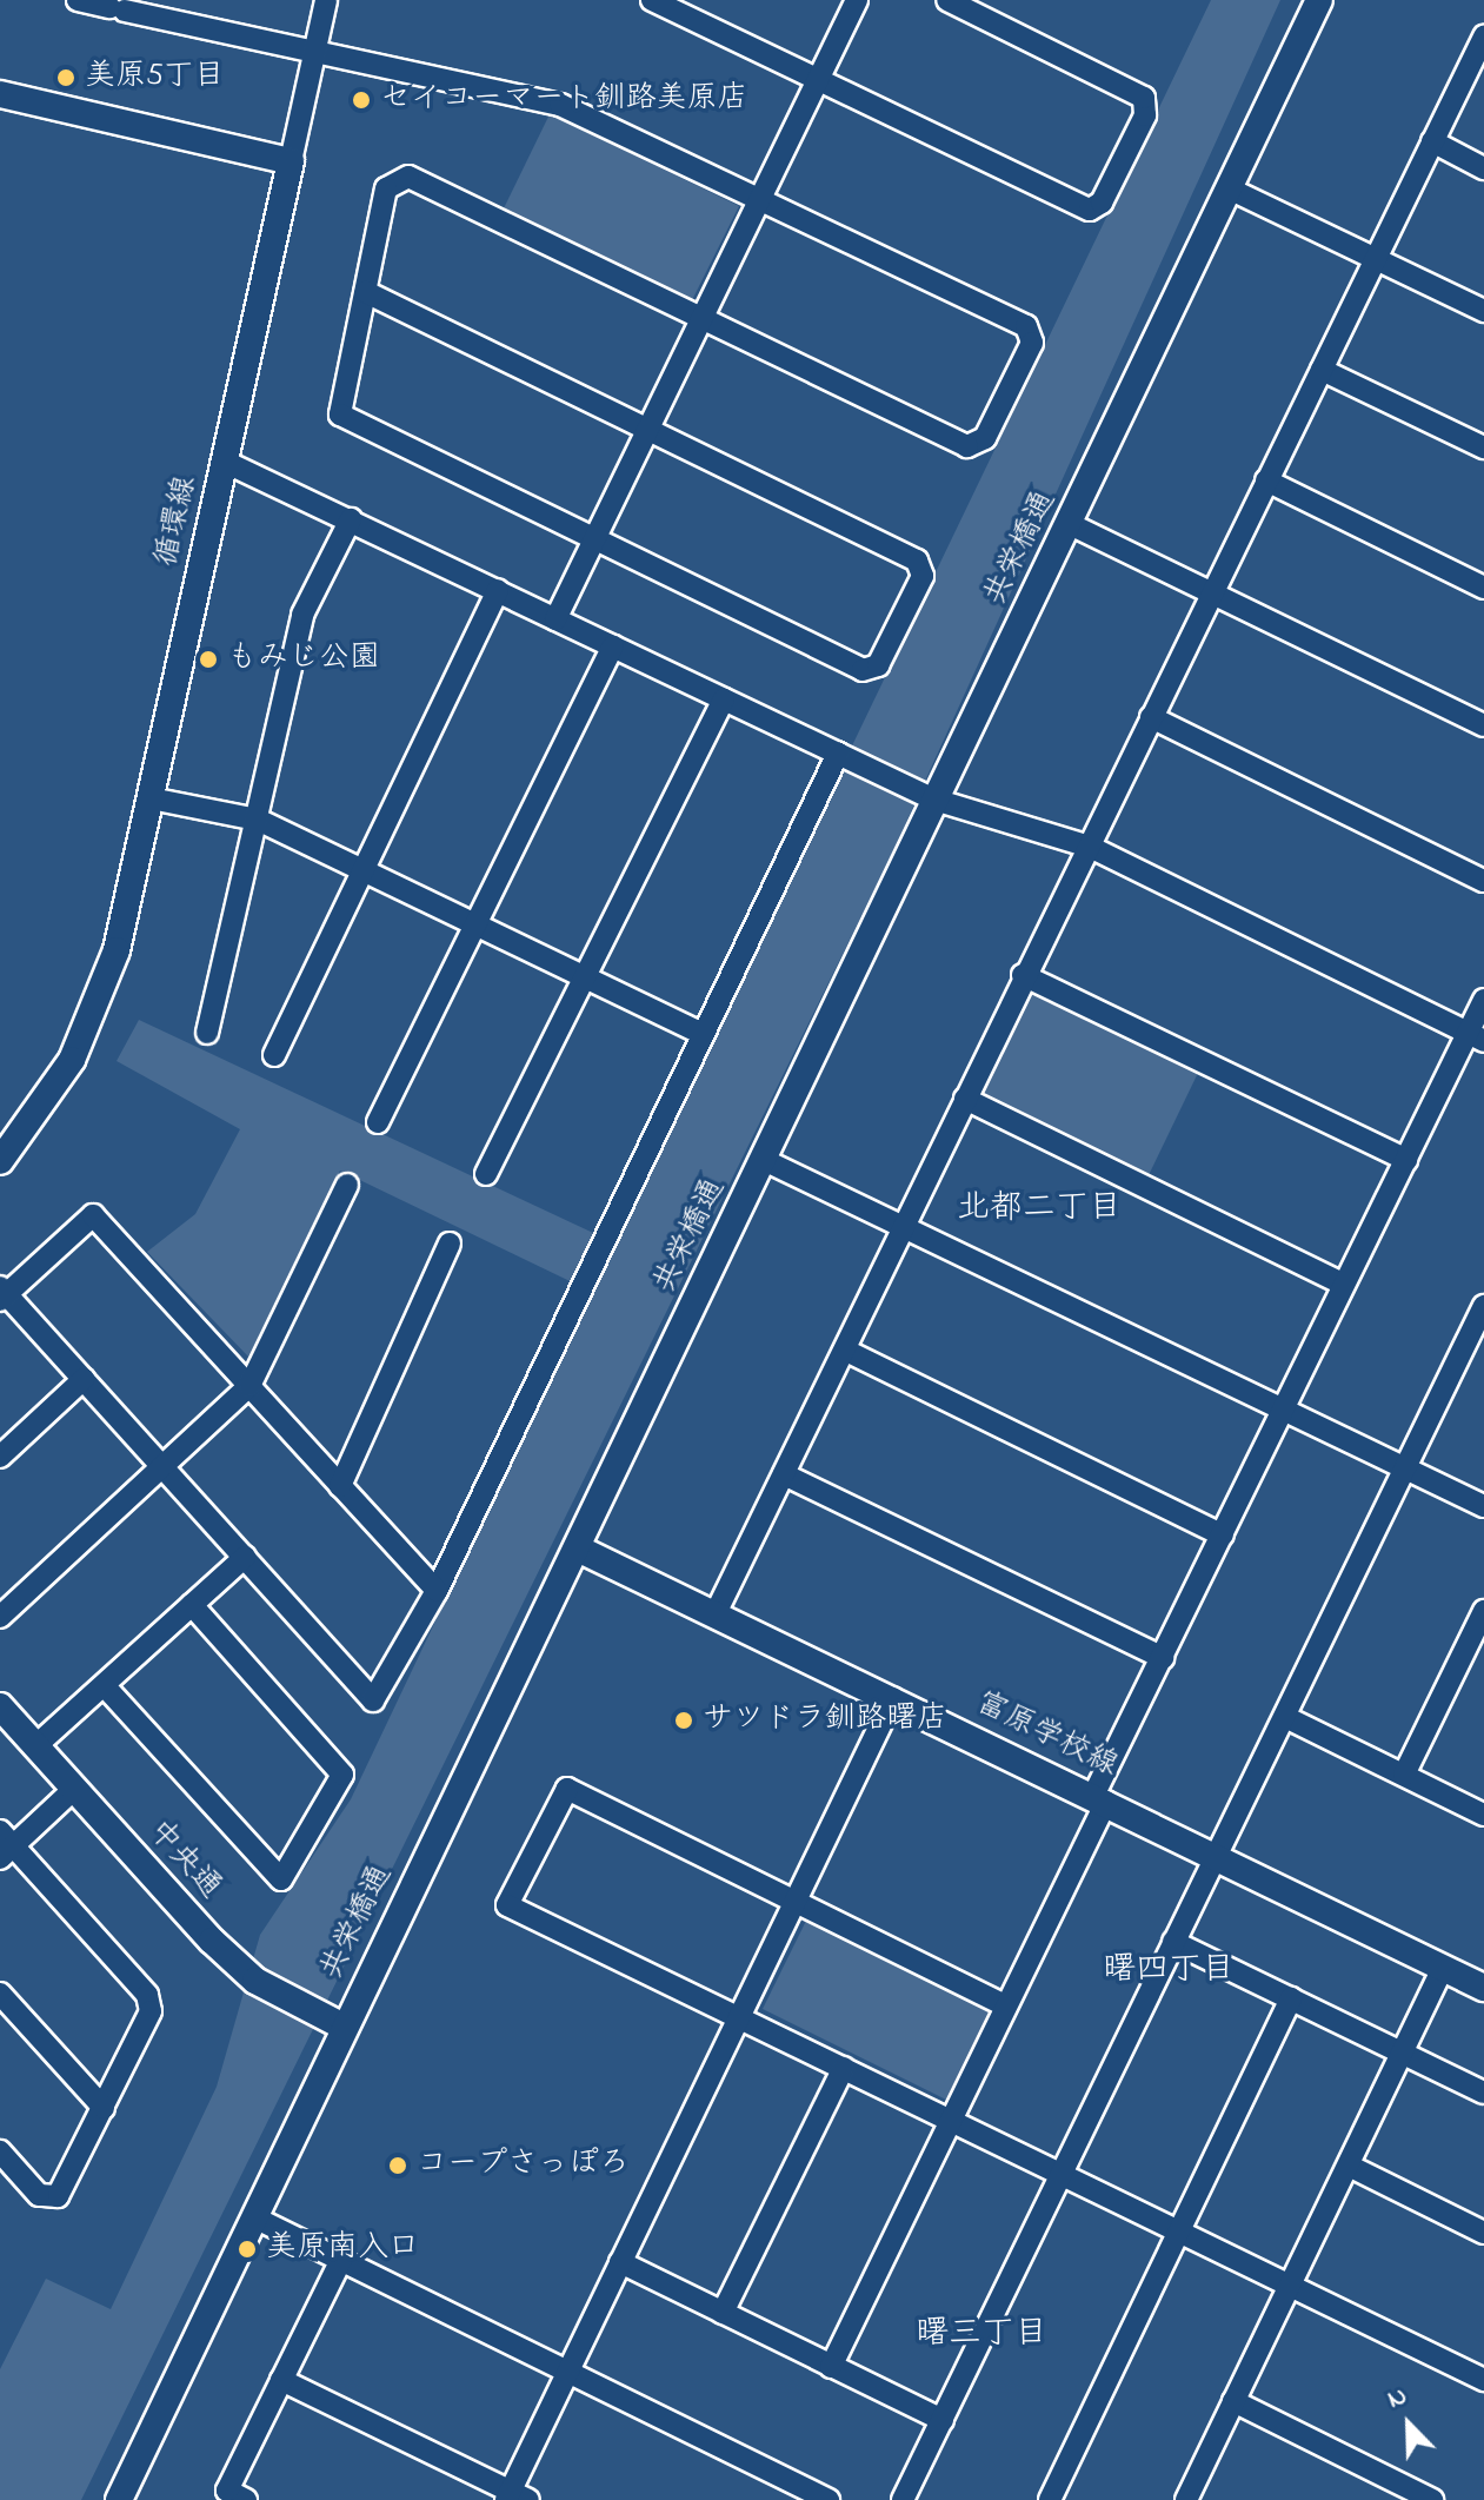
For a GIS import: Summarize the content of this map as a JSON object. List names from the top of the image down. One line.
{"streets":{"street":["循環線","共栄橋通","富原学校線","中央通"]},"crossings":[["共栄橋通","富原学校線"],["共栄橋通","中央通"]],"districts":["北都二丁目","曙四丁目","曙三丁目"],"places":["美原5丁目","セイコーマート釧路美原店","もみじ公園","サツドラ釧路曙店","コープさっぽろ","美原南入口"],"north":"top left"}
